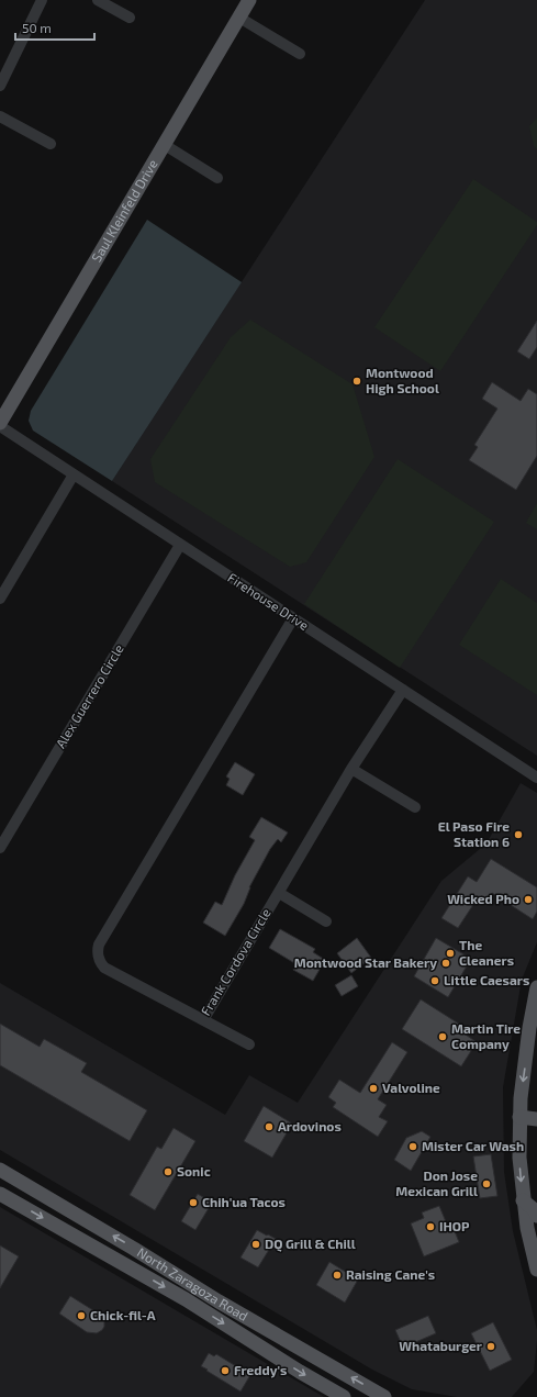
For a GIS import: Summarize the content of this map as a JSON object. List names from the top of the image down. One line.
{"streets":{"main road":["Saul Kleinfeld Drive","North Zaragoza Road"],"street":["Firehouse Drive","Alex Guerrero Circle","Frank Cordova Circle"]},"crossings":[["Firehouse Drive","Alex Guerrero Circle"],["Firehouse Drive","Frank Cordova Circle"]],"places":["Montwood High School","El Paso Fire Station 6","Wicked Pho","The Cleaners","Montwood Star Bakery","Little Caesars","Martin Tire Company","Valvoline","Ardovinos","Mister Car Wash","Sonic","Don Jose Mexican Grill","Chih'ua Tacos","IHOP","DQ Grill & Chill","Raising Cane's","Chick-fil-A","Whataburger","Freddy's"],"scale_bar":"50 m"}
